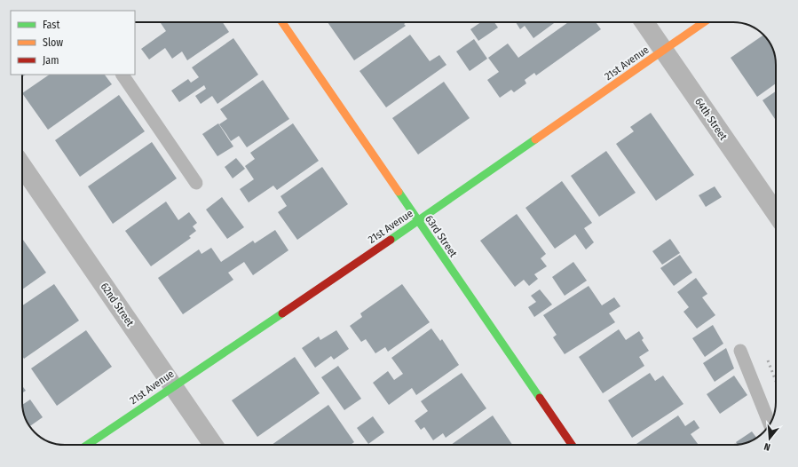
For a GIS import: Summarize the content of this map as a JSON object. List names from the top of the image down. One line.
{"streets":{"street":["21st Avenue","64th Street","63rd Street","62nd Street"]},"crossings":[["21st Avenue","64th Street"],["21st Avenue","63rd Street"],["21st Avenue","62nd Street"]],"legend":["Fast","Slow","Jam"],"north":"bottom"}
